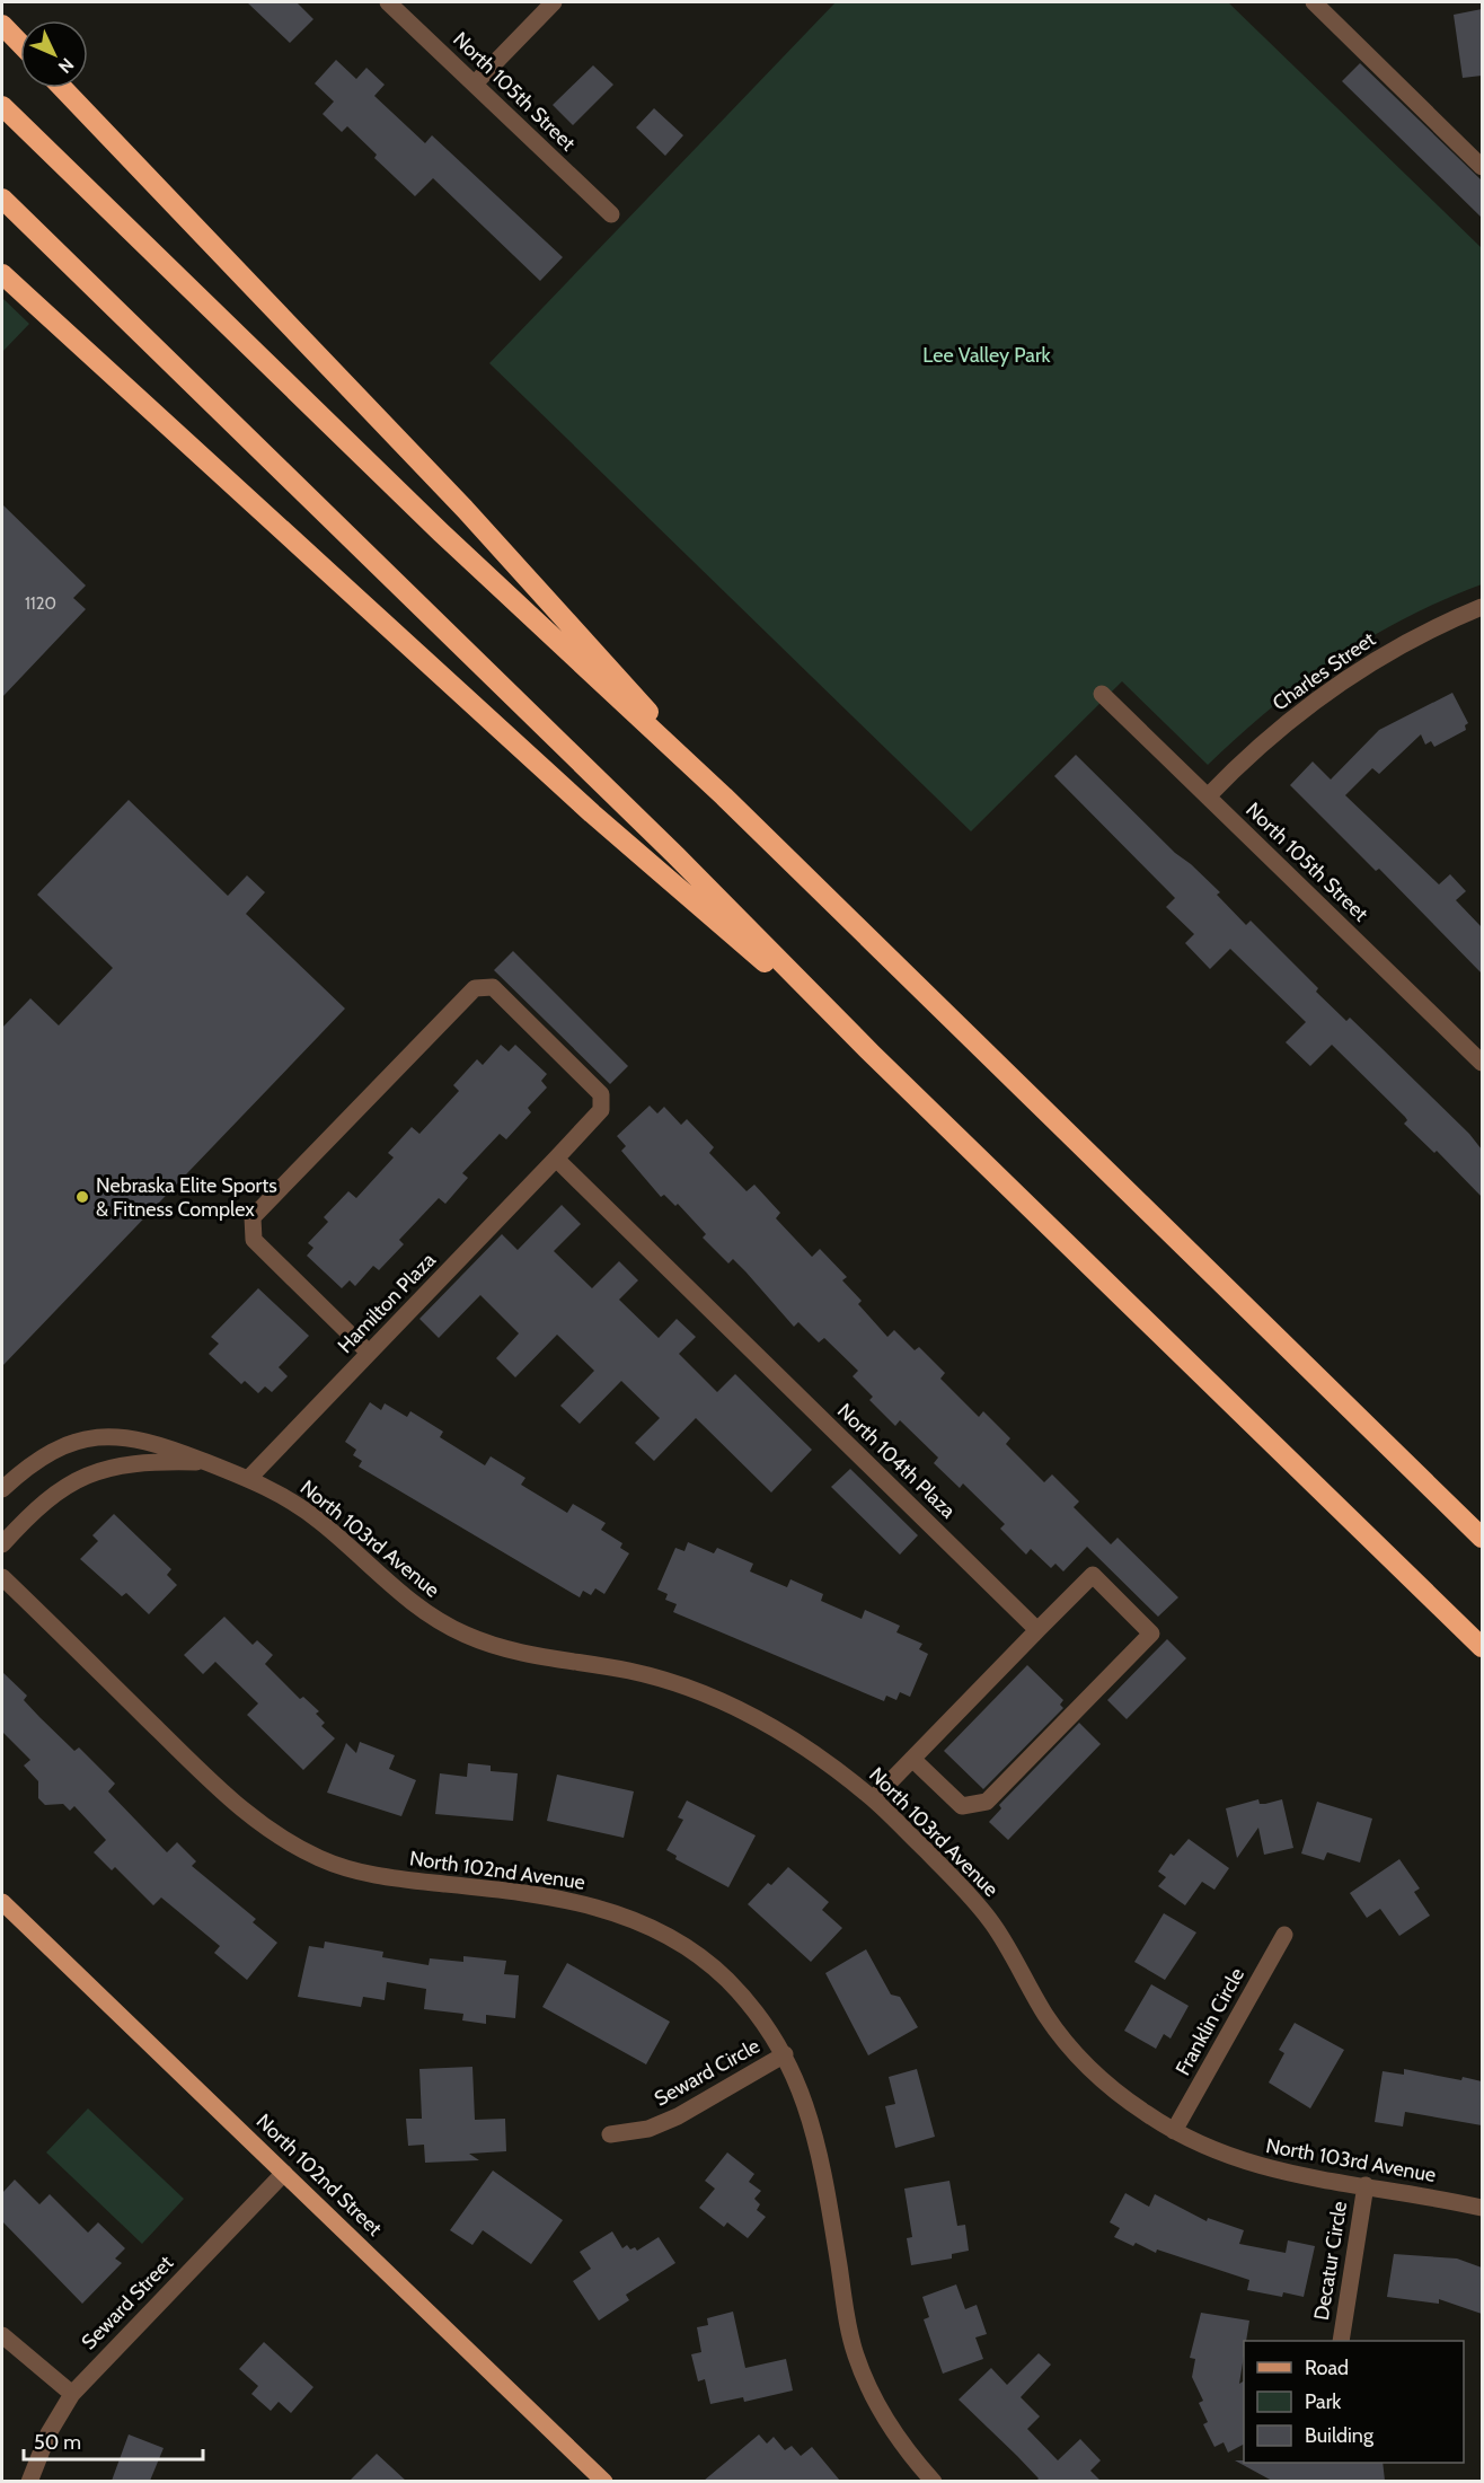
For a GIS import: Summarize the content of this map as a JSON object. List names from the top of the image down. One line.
{"streets":{"main road":["North 102nd Street"],"street":["North 105th Street","Charles Street","Hamilton Plaza","North 104th Plaza","North 103rd Avenue","North 102nd Avenue","Franklin Circle","Seward Circle","Decatur Circle","Seward Street"]},"crossings":[["North 105th Street","Charles Street"],["Hamilton Plaza","North 104th Plaza"],["Hamilton Plaza","North 103rd Avenue"],["North 103rd Avenue","Franklin Circle"],["North 103rd Avenue","Decatur Circle"],["North 102nd Avenue","Seward Circle"],["North 102nd Street","Seward Street"]],"parks":["Lee Valley Park"],"places":["Nebraska Elite Sports & Fitness Complex"],"house_numbers":["1120"],"legend":["Road","Park","Building"],"scale_bar":"50 m","north":"bottom right"}
